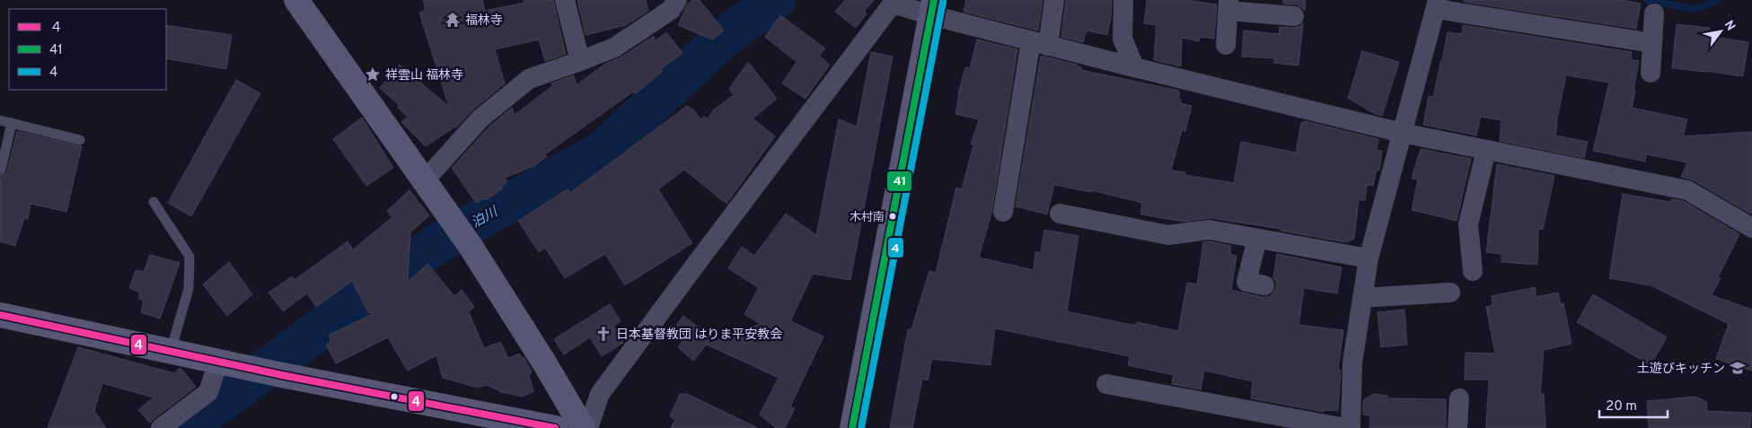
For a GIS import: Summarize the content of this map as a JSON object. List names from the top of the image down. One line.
{"water":["泊川"],"places":{"temple":["福林寺"],"place":["祥雲山 福林寺"],"other":["木村南"],"church":["日本基督教団 はりま平安教会"],"school or university":["土遊びキッチン"]},"lines":["transit line 41","transit line 4","transit line ４"],"legend":["４","41","4"],"scale_bar":"20 m","north":"top right"}
